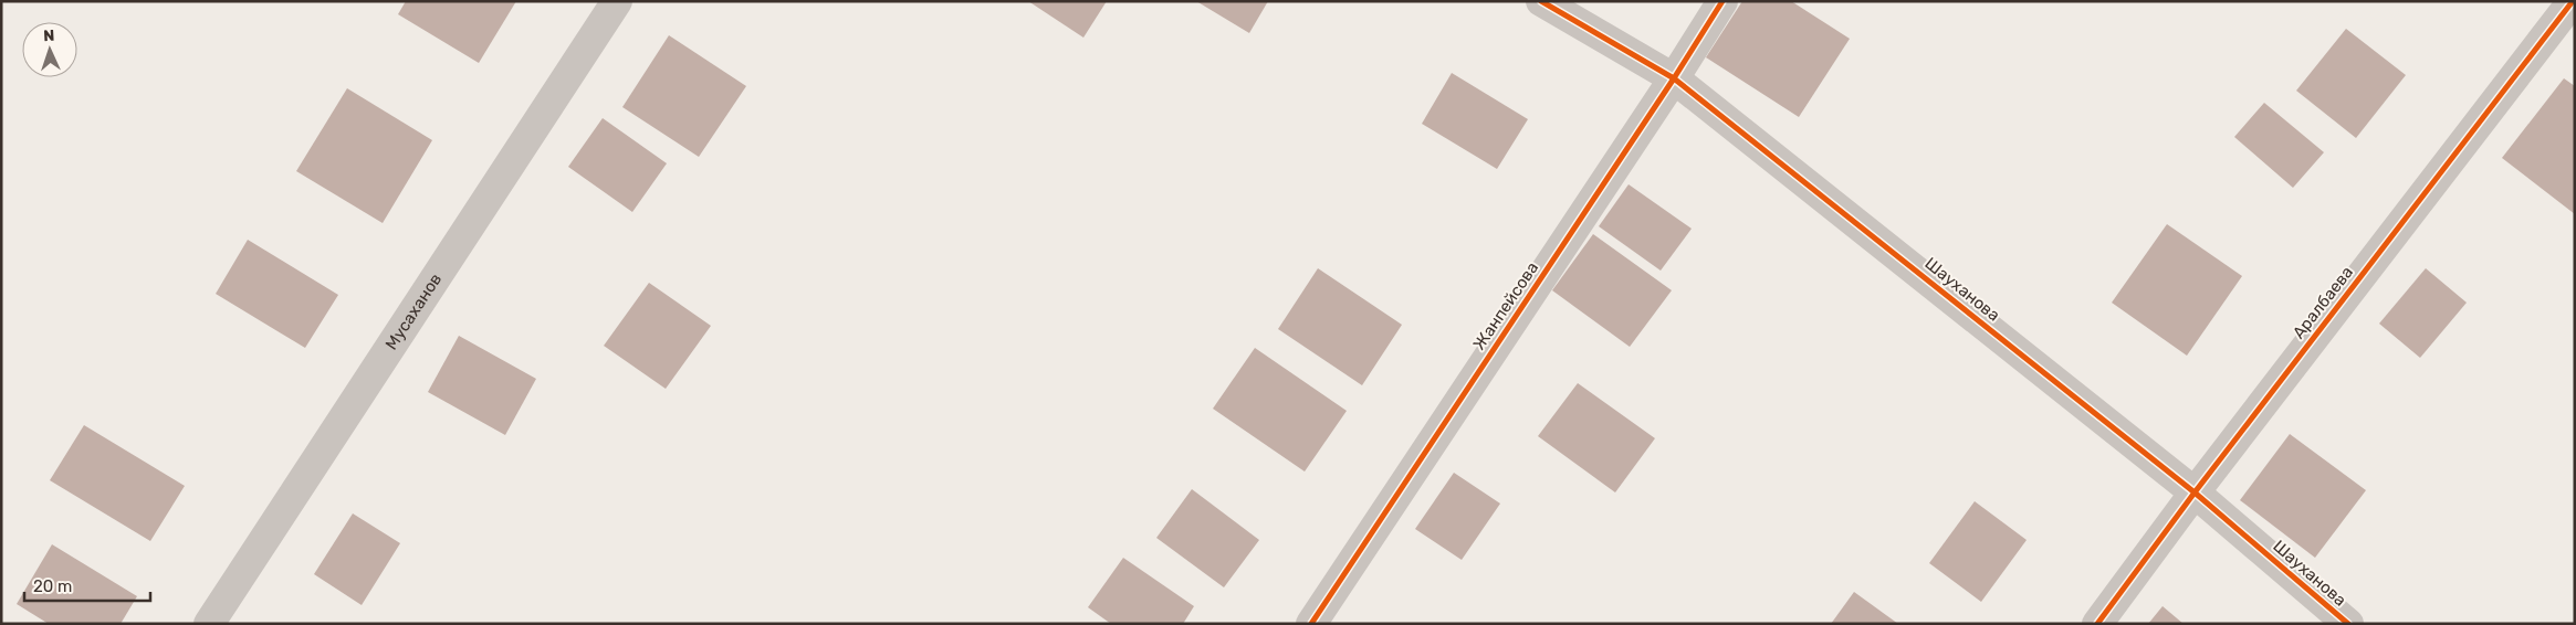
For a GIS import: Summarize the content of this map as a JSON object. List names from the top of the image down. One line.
{"streets":{"street":["Шауханова","Аралбаева","Жанпейсова","Мусаханов"]},"crossings":[["Шауханова","Аралбаева"],["Шауханова","Жанпейсова"]],"scale_bar":"20 m","north":"top"}
